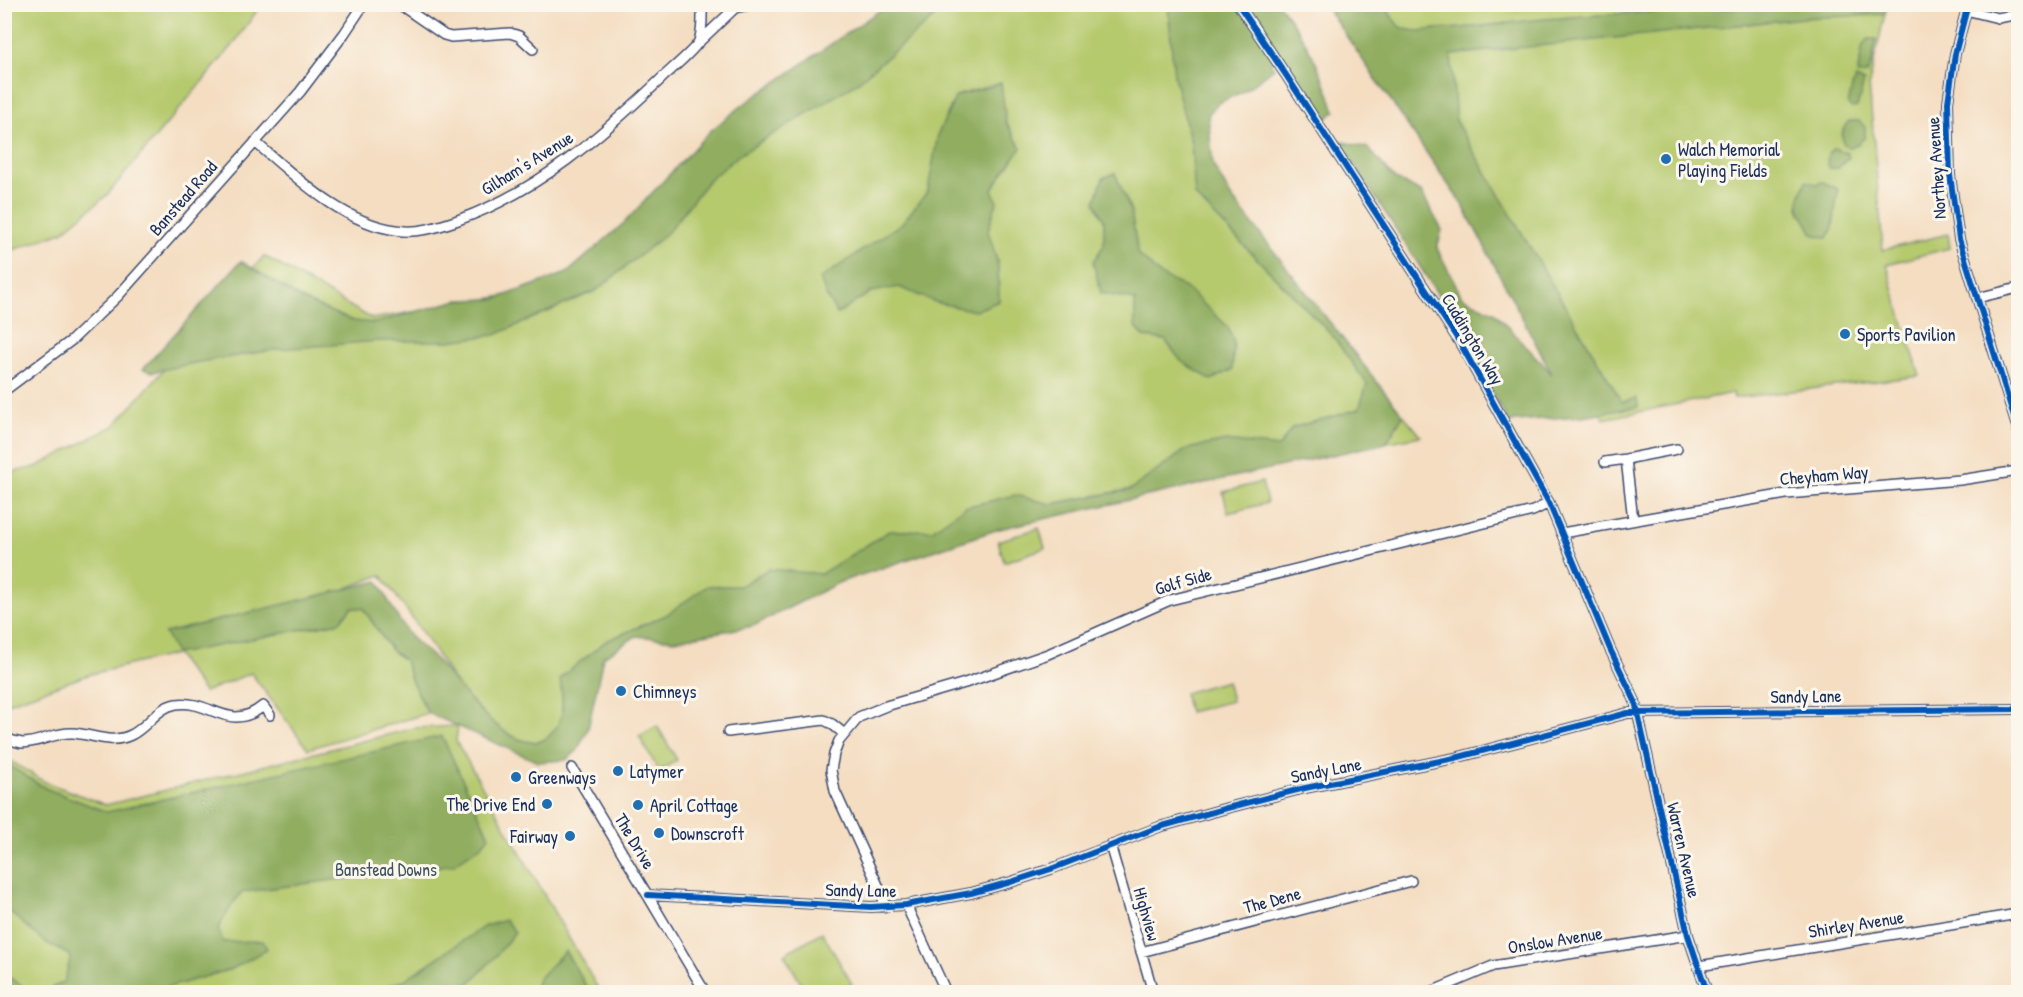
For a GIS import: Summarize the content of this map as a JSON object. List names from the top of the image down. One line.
{"streets":{"street":["Gilham's Avenue","Northey Avenue","Banstead Road","Cuddington Way","Cheyham Way","Golf Side","Sandy Lane","The Drive","Warren Avenue","The Dene","Highview","Shirley Avenue","Onslow Avenue"]},"crossings":[["Gilham's Avenue","Banstead Road"],["Cuddington Way","Cheyham Way"],["Cuddington Way","Golf Side"],["Cuddington Way","Sandy Lane"],["Cuddington Way","Warren Avenue"],["Golf Side","Sandy Lane"],["Sandy Lane","The Drive"],["Sandy Lane","Warren Avenue"],["Sandy Lane","Highview"],["Warren Avenue","Shirley Avenue"],["Warren Avenue","Onslow Avenue"],["The Dene","Highview"]],"parks":["Banstead Downs"],"places":["Walch Memorial Playing Fields","Sports Pavilion","Chimneys","Latymer","Greenways","The Drive End","April Cottage","Downscroft","Fairway"]}
